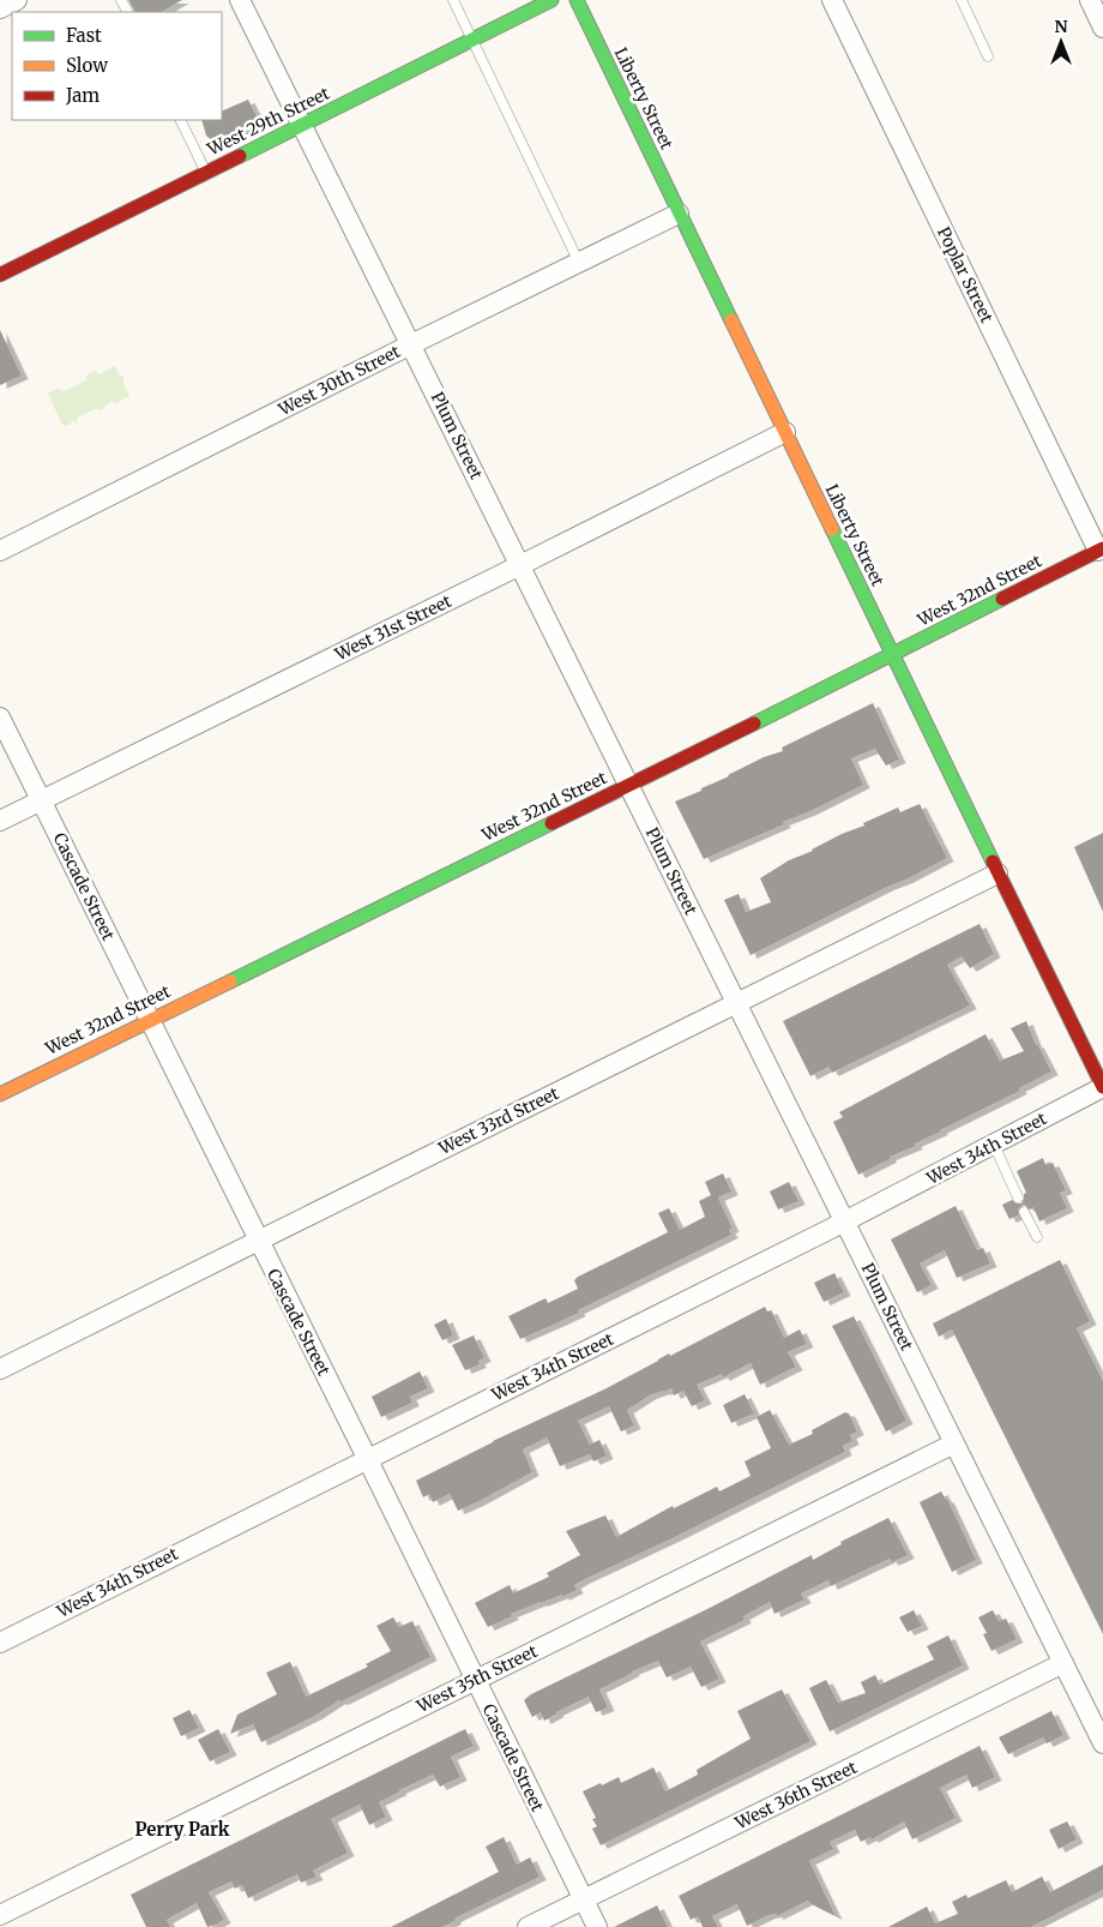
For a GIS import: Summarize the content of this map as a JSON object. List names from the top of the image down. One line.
{"streets":{"street":["Liberty Street","West 29th Street","Poplar Street","West 30th Street","Plum Street","West 32nd Street","West 31st Street","Cascade Street","West 33rd Street","West 34th Street","West 35th Street","West 36th Street"]},"crossings":[["Liberty Street","West 30th Street"],["Liberty Street","West 32nd Street"],["Liberty Street","West 31st Street"],["Liberty Street","West 33rd Street"],["Liberty Street","West 34th Street"],["West 29th Street","Plum Street"],["Poplar Street","West 32nd Street"],["West 30th Street","Plum Street"],["Plum Street","West 32nd Street"],["Plum Street","West 31st Street"],["Plum Street","West 33rd Street"],["Plum Street","West 34th Street"],["Plum Street","West 35th Street"],["Plum Street","West 36th Street"],["West 32nd Street","Cascade Street"],["West 31st Street","Cascade Street"],["Cascade Street","West 33rd Street"],["Cascade Street","West 34th Street"],["Cascade Street","West 35th Street"],["Cascade Street","West 36th Street"]],"districts":["Perry Park"],"legend":["Fast","Slow","Jam"],"north":"top"}
